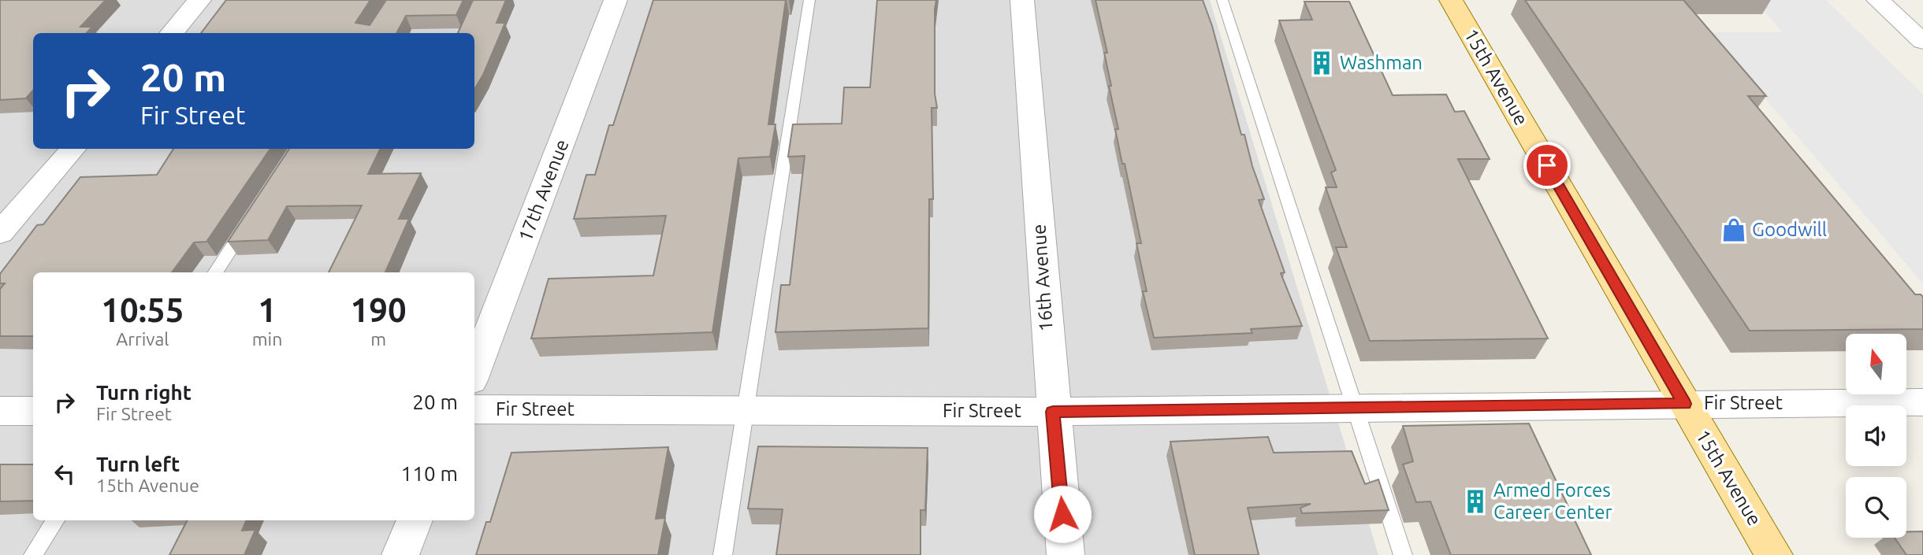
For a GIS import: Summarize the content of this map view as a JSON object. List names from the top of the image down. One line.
{"streets":{"main road":["15th Avenue"],"street":["17th Avenue","16th Avenue","Fir Street"]},"crossings":[["15th Avenue","Fir Street"],["16th Avenue","Fir Street"]],"places":{"building":["Washman","Armed Forces Career Center"],"shop":["Goodwill"]},"north":"top","page":{"turn":["20 m","Fir Street"],"eta":["10:55","Arrival","1","min","190","m"],"list":[{"name":"Turn right","note":"Fir Street","value":"20 m"},{"name":"Turn left","note":"15th Avenue","value":"110 m"}]}}
